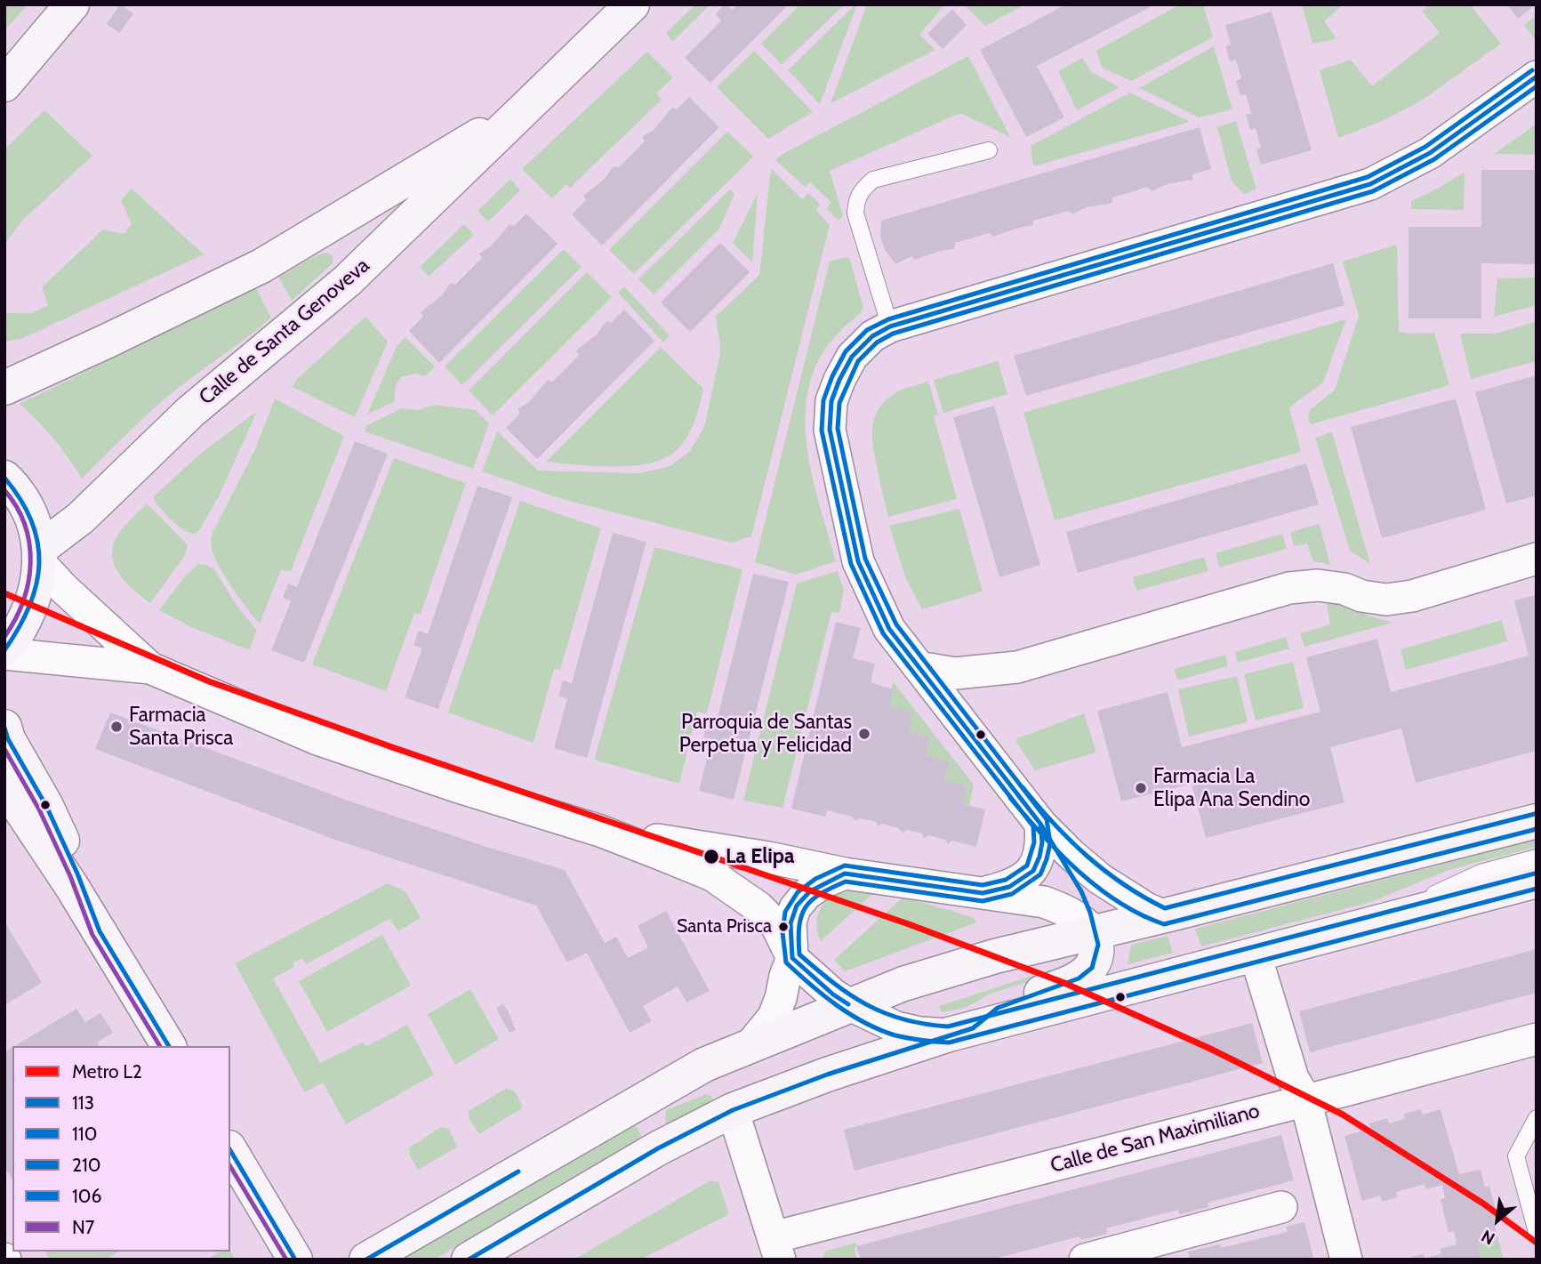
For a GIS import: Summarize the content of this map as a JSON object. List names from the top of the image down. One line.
{"streets":{"street":["Calle de Santa Genoveva","Calle de San Maximiliano"]},"places":["Farmacia Santa Prisca","Parroquia de Santas Perpetua y Felicidad","Farmacia La Elipa Ana Sendino","La Elipa","Santa Prisca"],"lines":["transit line 110","transit line 113","transit line 210","transit line 106","transit line N7","metro line L2"],"legend":["Metro L2","113","110","210","106","N7"],"north":"bottom left"}
